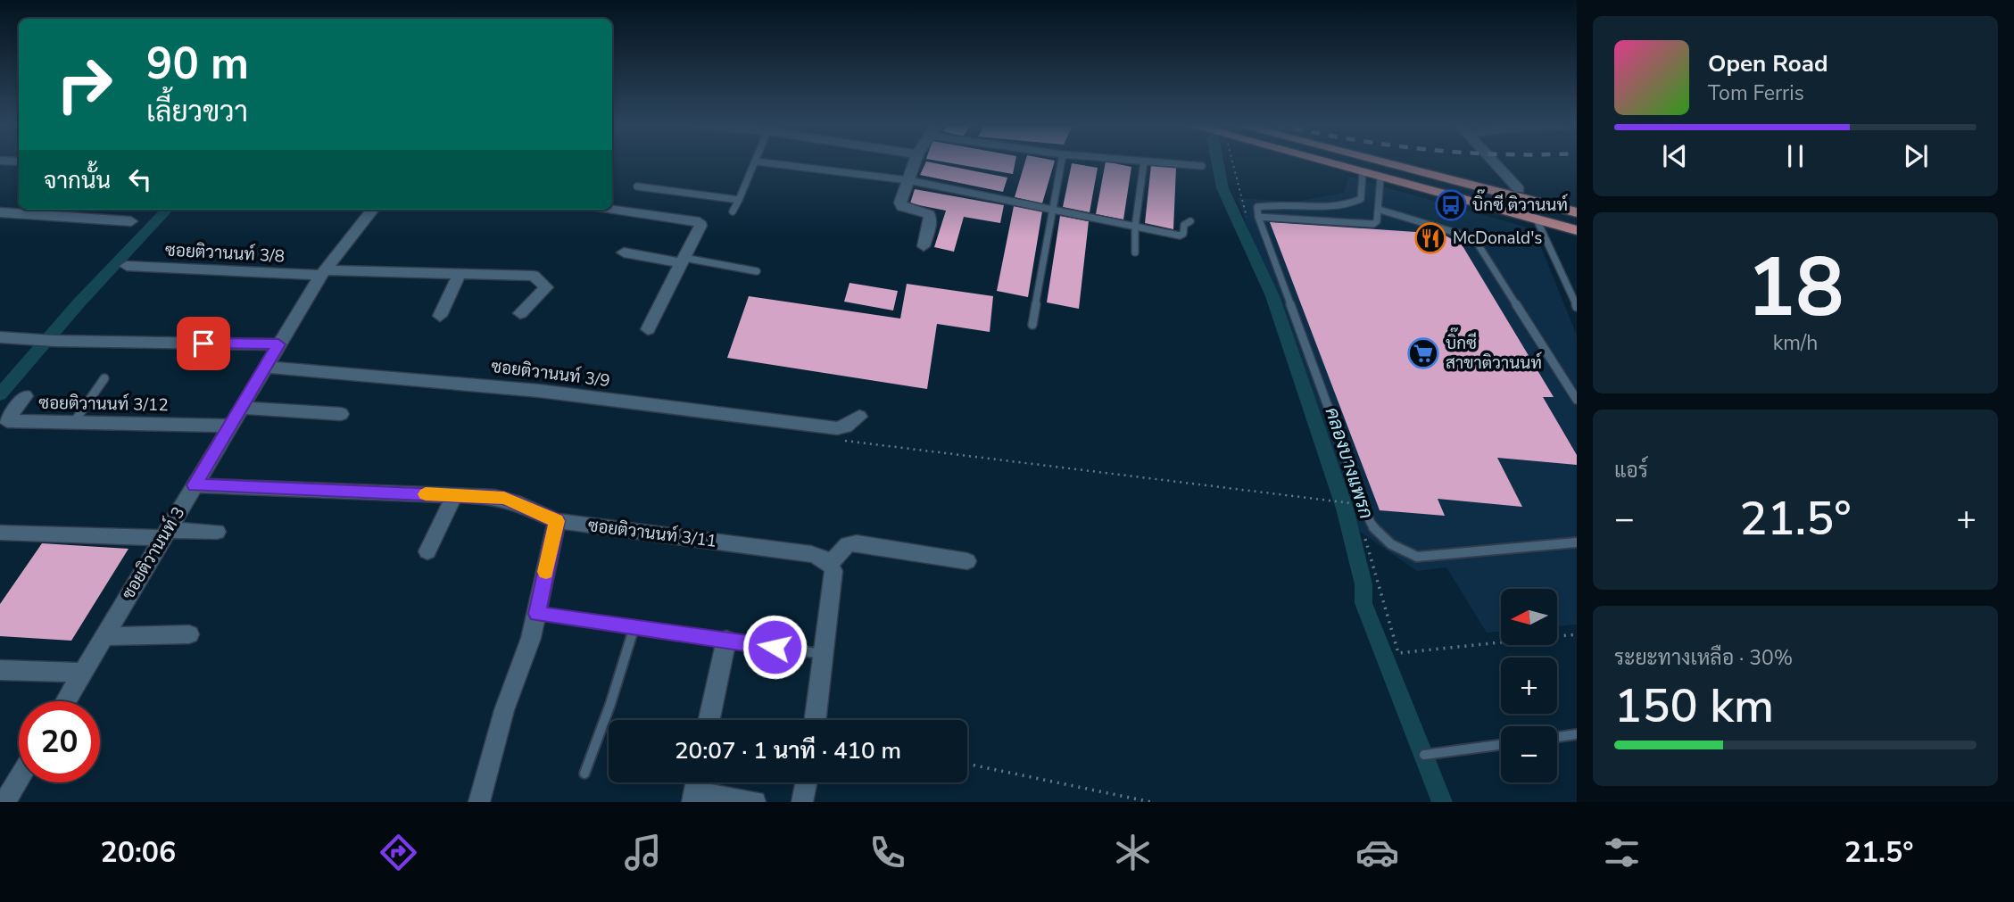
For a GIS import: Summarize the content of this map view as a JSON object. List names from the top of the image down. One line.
{"streets":{"street":["ซอยติวานนท์ 3/8","ซอยติวานนท์ 3/9","ซอยติวานนท์ 3/12","ซอยติวานนท์ 3/11","ซอยติวานนท์ 3"]},"crossings":[["ซอยติวานนท์ 3/8","ซอยติวานนท์ 3"],["ซอยติวานนท์ 3/9","ซอยติวานนท์ 3"],["ซอยติวานนท์ 3/12","ซอยติวานนท์ 3"],["ซอยติวานนท์ 3/11","ซอยติวานนท์ 3"]],"water":["คลองบางแพรก"],"places":{"bus stop":["บิ๊กซี ติวานนท์"],"restaurant":["McDonald's"],"supermarket":["บิ๊กซี สาขาติวานนท์"]},"north":"left","page":{"turn":["90 m","เลี้ยวขวา"],"song":["Open Road","Tom Ferris"],"then":"จากนั้น","tile":[["18","km/h"],"แอร์",["ระยะทางเหลือ · 30%","150 km"]],"heat":["−","21.5°","+"],"map_buttons":["+","−"],"limit":"20","trip":"20:07 · 1 นาที · 410 m","tabs":["20:06","21.5°"]}}
